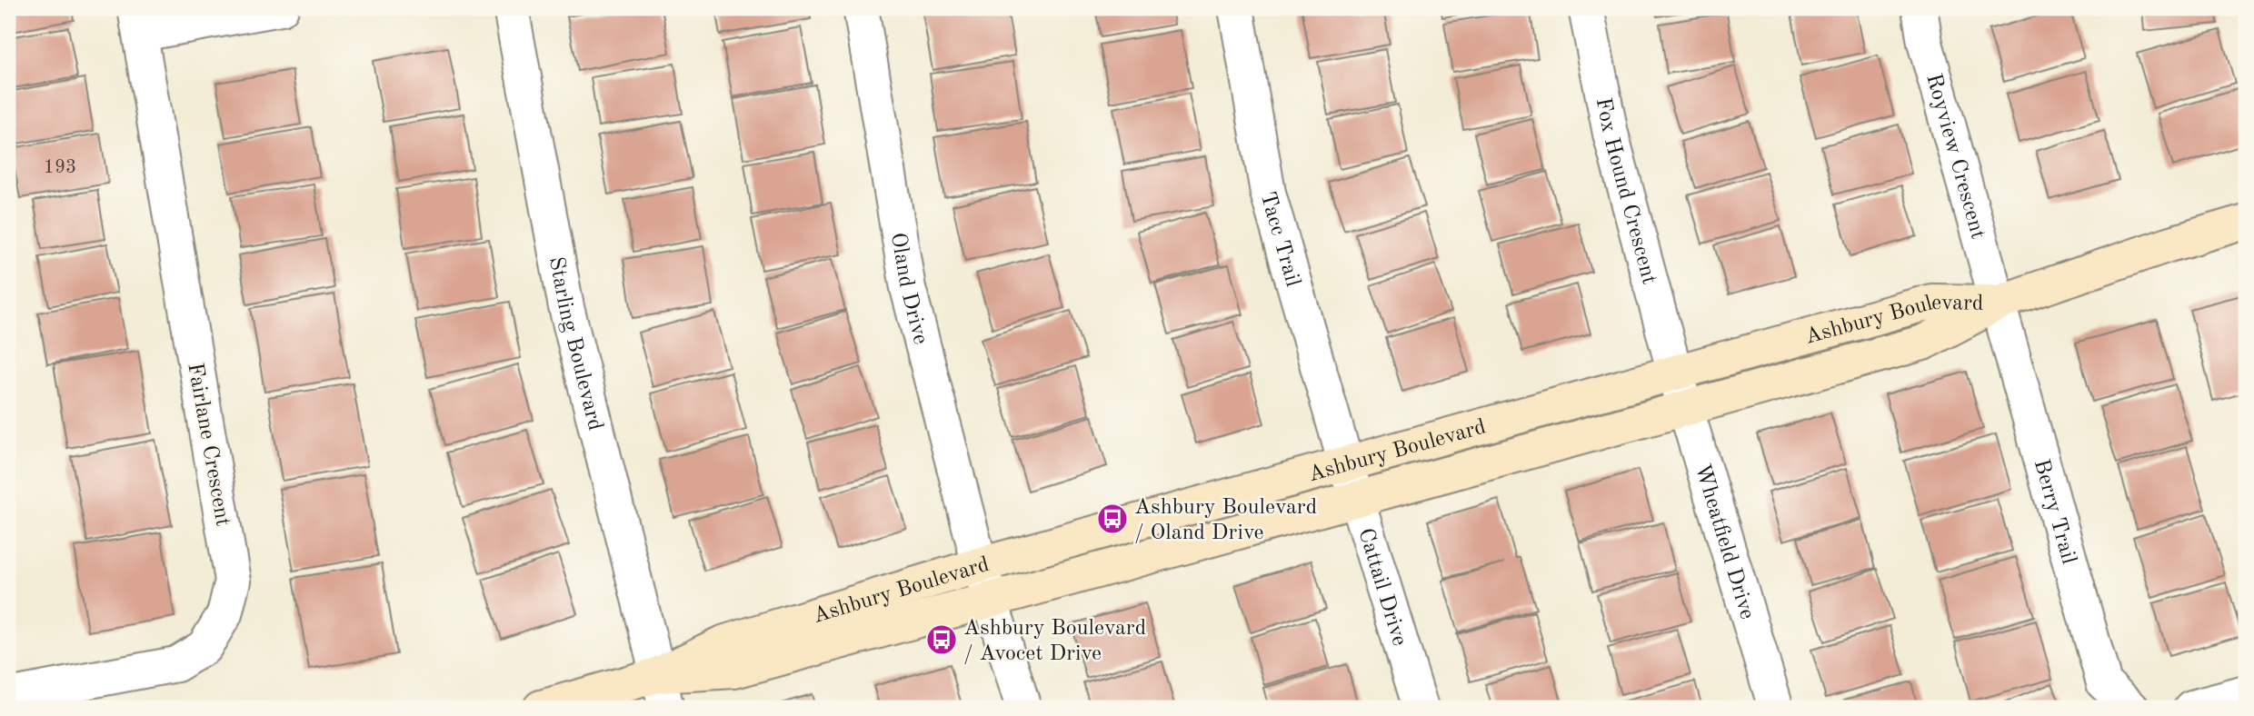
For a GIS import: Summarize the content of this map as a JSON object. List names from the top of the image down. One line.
{"streets":{"street":["Royview Crescent","Fox Hound Crescent","Tacc Trail","Oland Drive","Ashbury Boulevard","Starling Boulevard","Fairlane Crescent","Berry Trail","Wheatfield Drive","Cattail Drive"]},"crossings":[["Royview Crescent","Ashbury Boulevard"],["Royview Crescent","Berry Trail"],["Fox Hound Crescent","Ashbury Boulevard"],["Fox Hound Crescent","Wheatfield Drive"],["Tacc Trail","Ashbury Boulevard"],["Tacc Trail","Cattail Drive"],["Oland Drive","Ashbury Boulevard"],["Ashbury Boulevard","Starling Boulevard"],["Ashbury Boulevard","Berry Trail"],["Ashbury Boulevard","Wheatfield Drive"],["Ashbury Boulevard","Cattail Drive"]],"places":{"bus stop":["Ashbury Boulevard / Oland Drive","Ashbury Boulevard / Avocet Drive"]},"house_numbers":["193"]}
